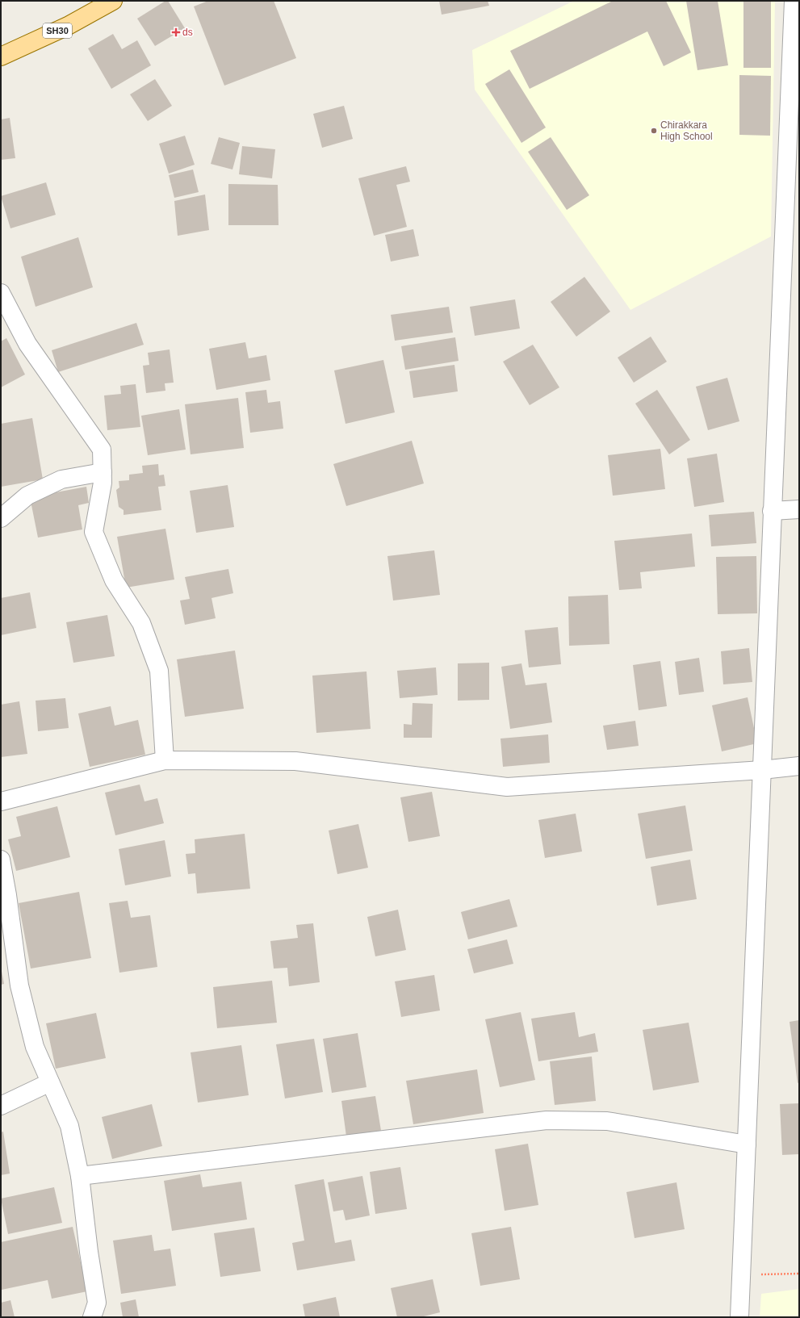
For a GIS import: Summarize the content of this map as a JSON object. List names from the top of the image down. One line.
{"streets":{"main road":["SH30"]},"places":{"health":["ds"],"other":["Chirakkara High School"]}}
